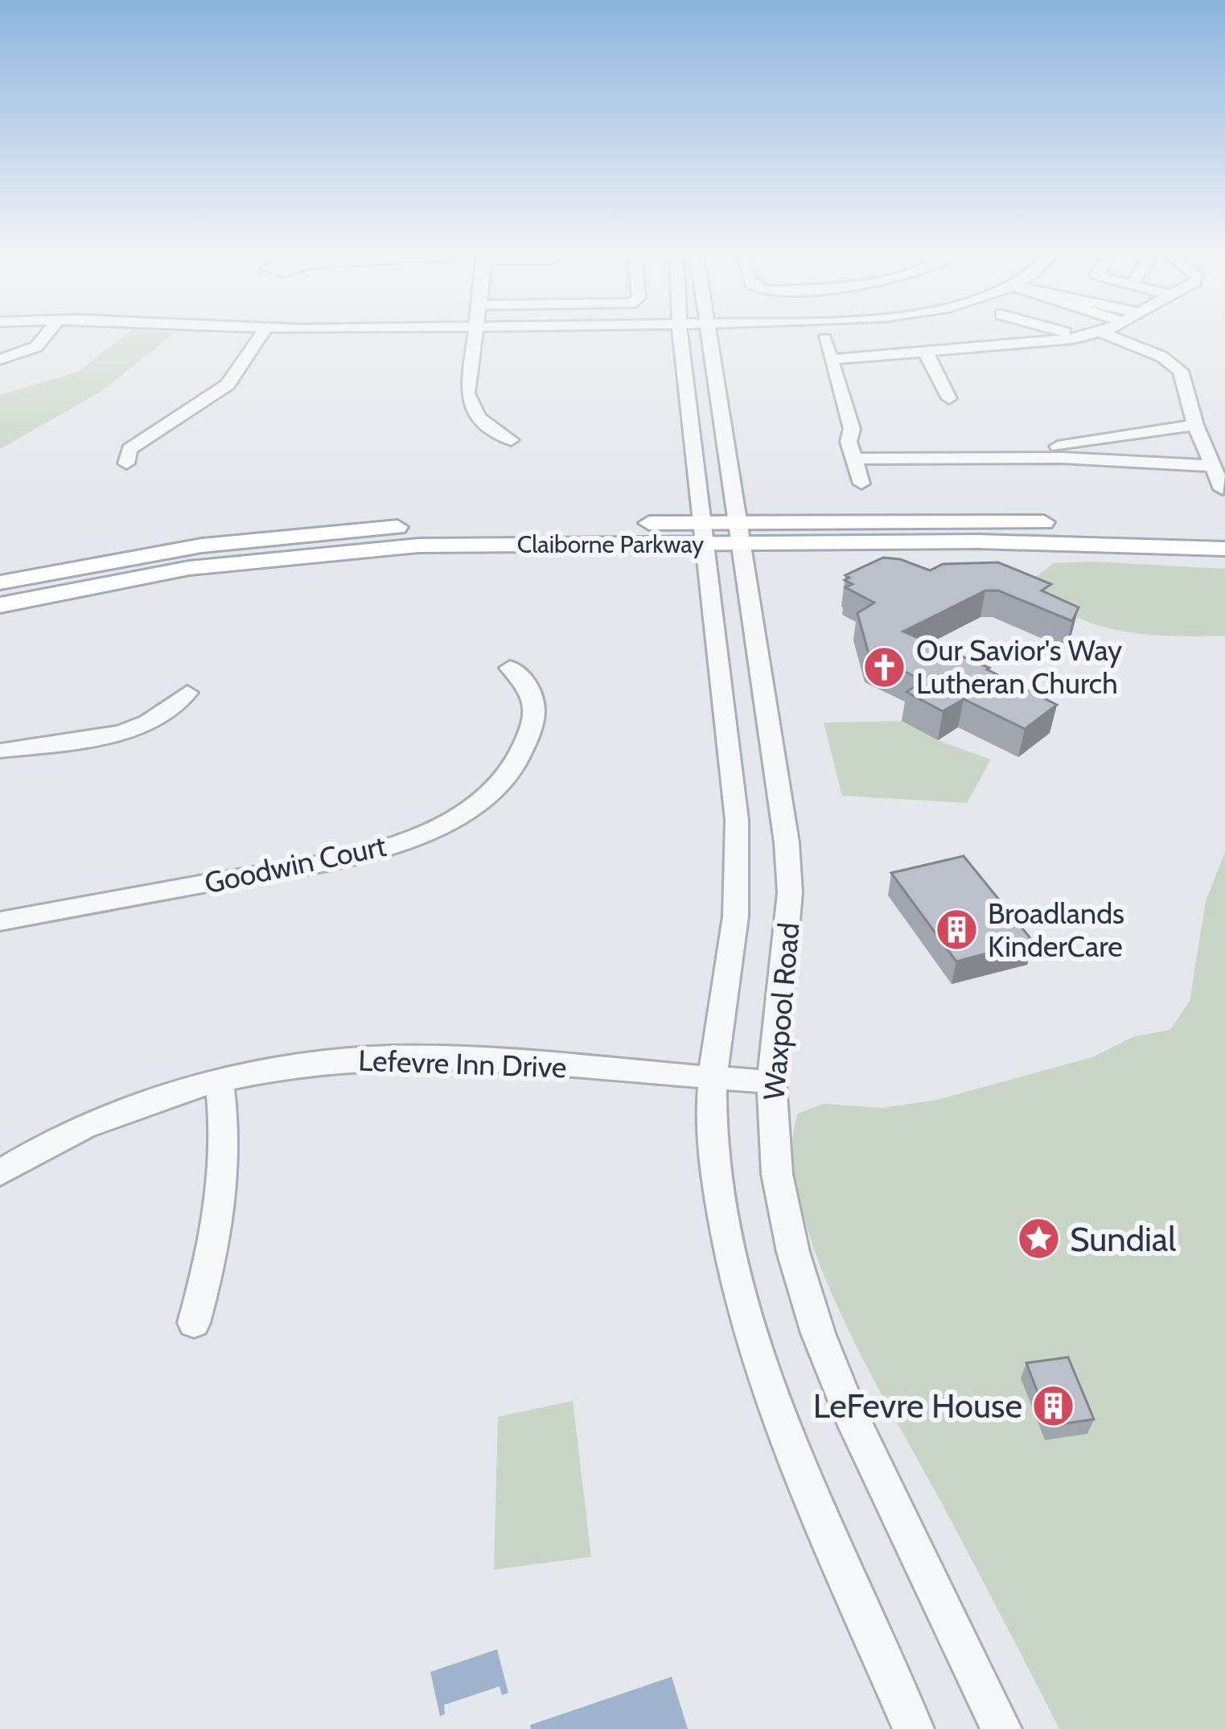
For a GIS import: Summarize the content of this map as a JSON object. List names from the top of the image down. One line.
{"streets":{"main road":["Claiborne Parkway"],"street":["Goodwin Court","Waxpool Road","Lefevre Inn Drive"]},"crossings":[["Claiborne Parkway","Waxpool Road"],["Waxpool Road","Lefevre Inn Drive"]],"places":{"church":["Our Savior's Way Lutheran Church"],"building":["Broadlands KinderCare","LeFevre House"],"place":["Sundial"]}}
